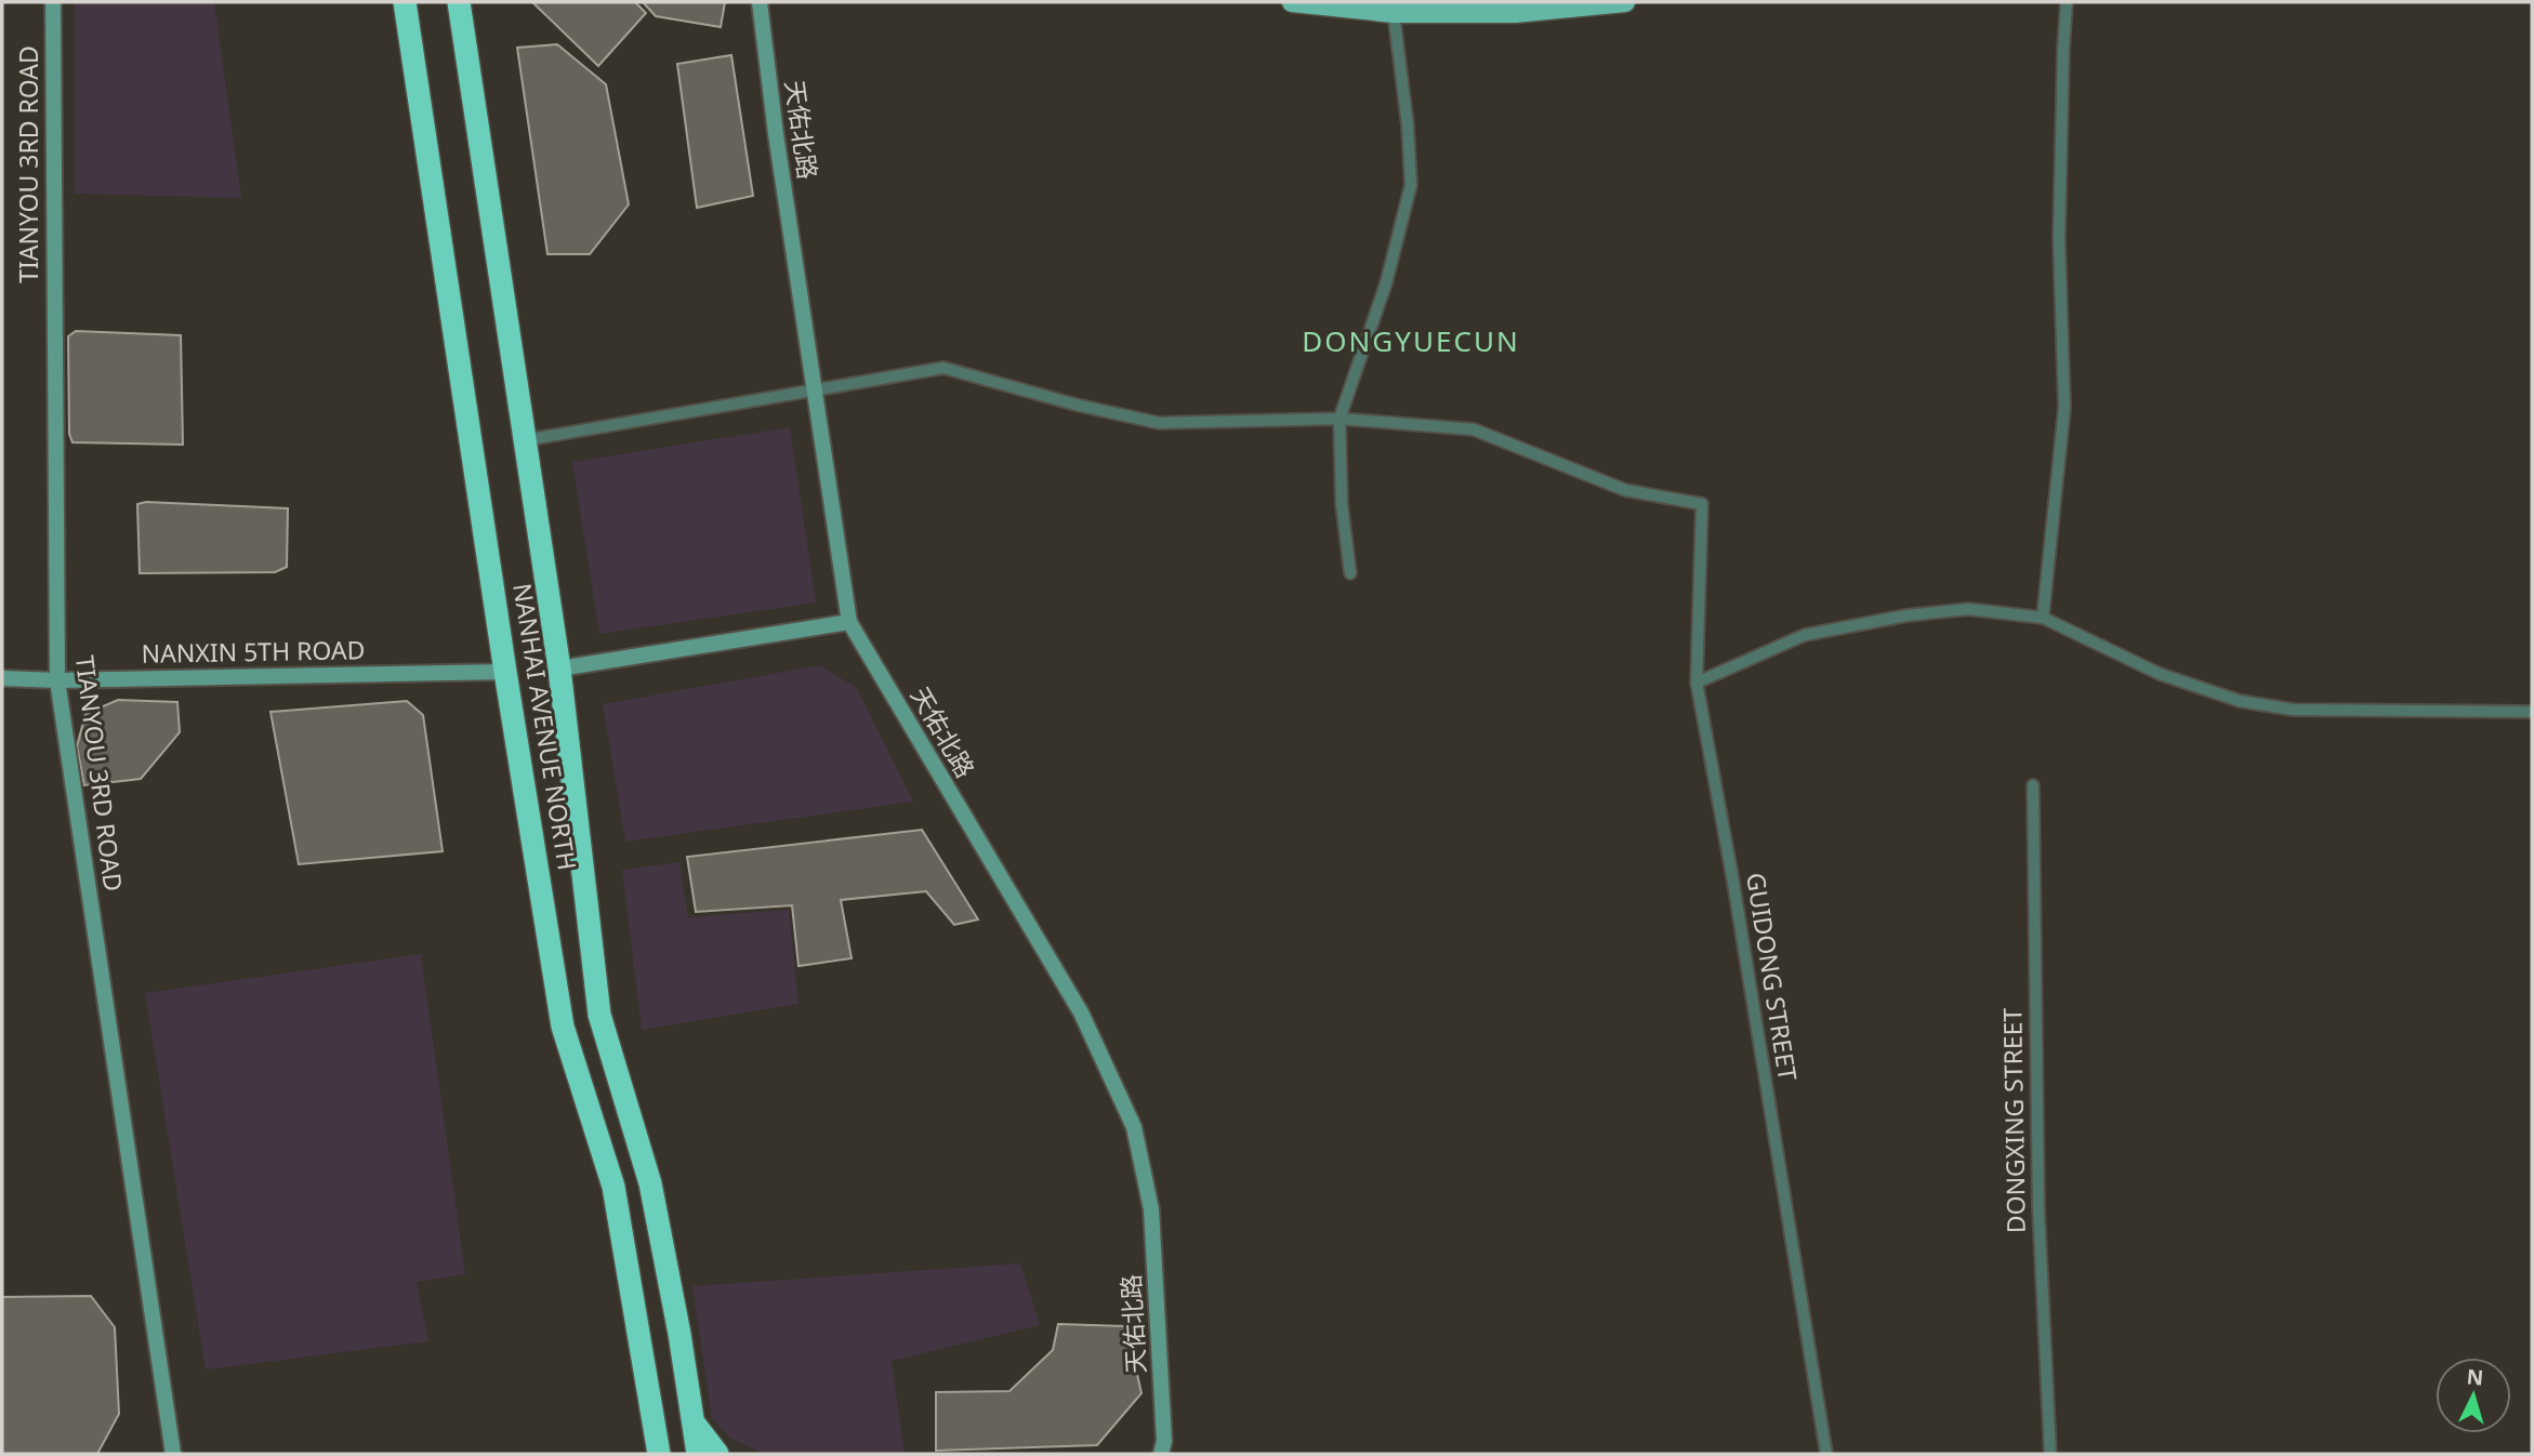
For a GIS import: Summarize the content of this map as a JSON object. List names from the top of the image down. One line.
{"streets":{"highway":["NANHAI AVENUE NORTH"],"street":["天佑北路","TIANYOU 3RD ROAD","NANXIN 5TH ROAD"],"lane":["GUIDONG STREET","DONGXING STREET"]},"crossings":[["TIANYOU 3RD ROAD","NANXIN 5TH ROAD"],["NANXIN 5TH ROAD","NANHAI AVENUE NORTH"]],"districts":["DONGYUECUN"],"north":"top"}
